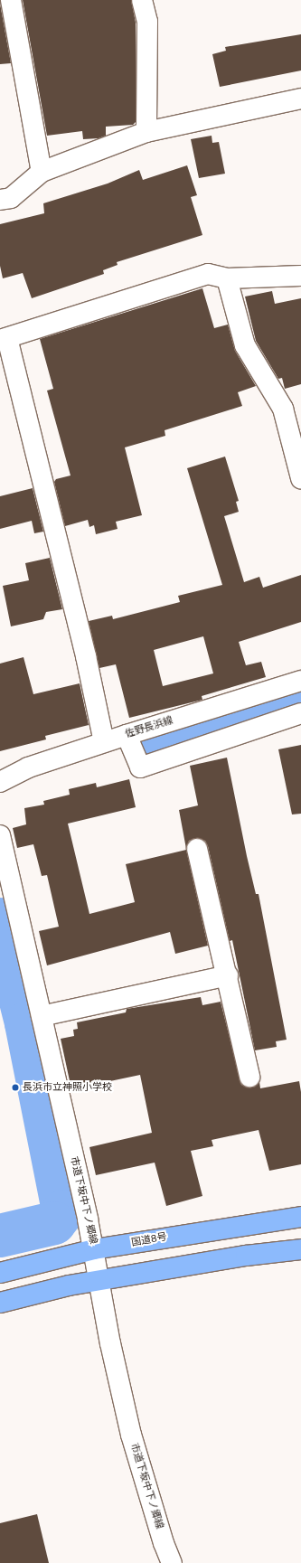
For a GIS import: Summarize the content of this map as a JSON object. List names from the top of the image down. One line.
{"streets":{"highway":["国道8号"],"street":["佐野長浜線","市道下坂中下ノ郷線"]},"crossings":[["市道下坂中下ノ郷線","国道8号"]],"places":["長浜市立神照小学校"]}
